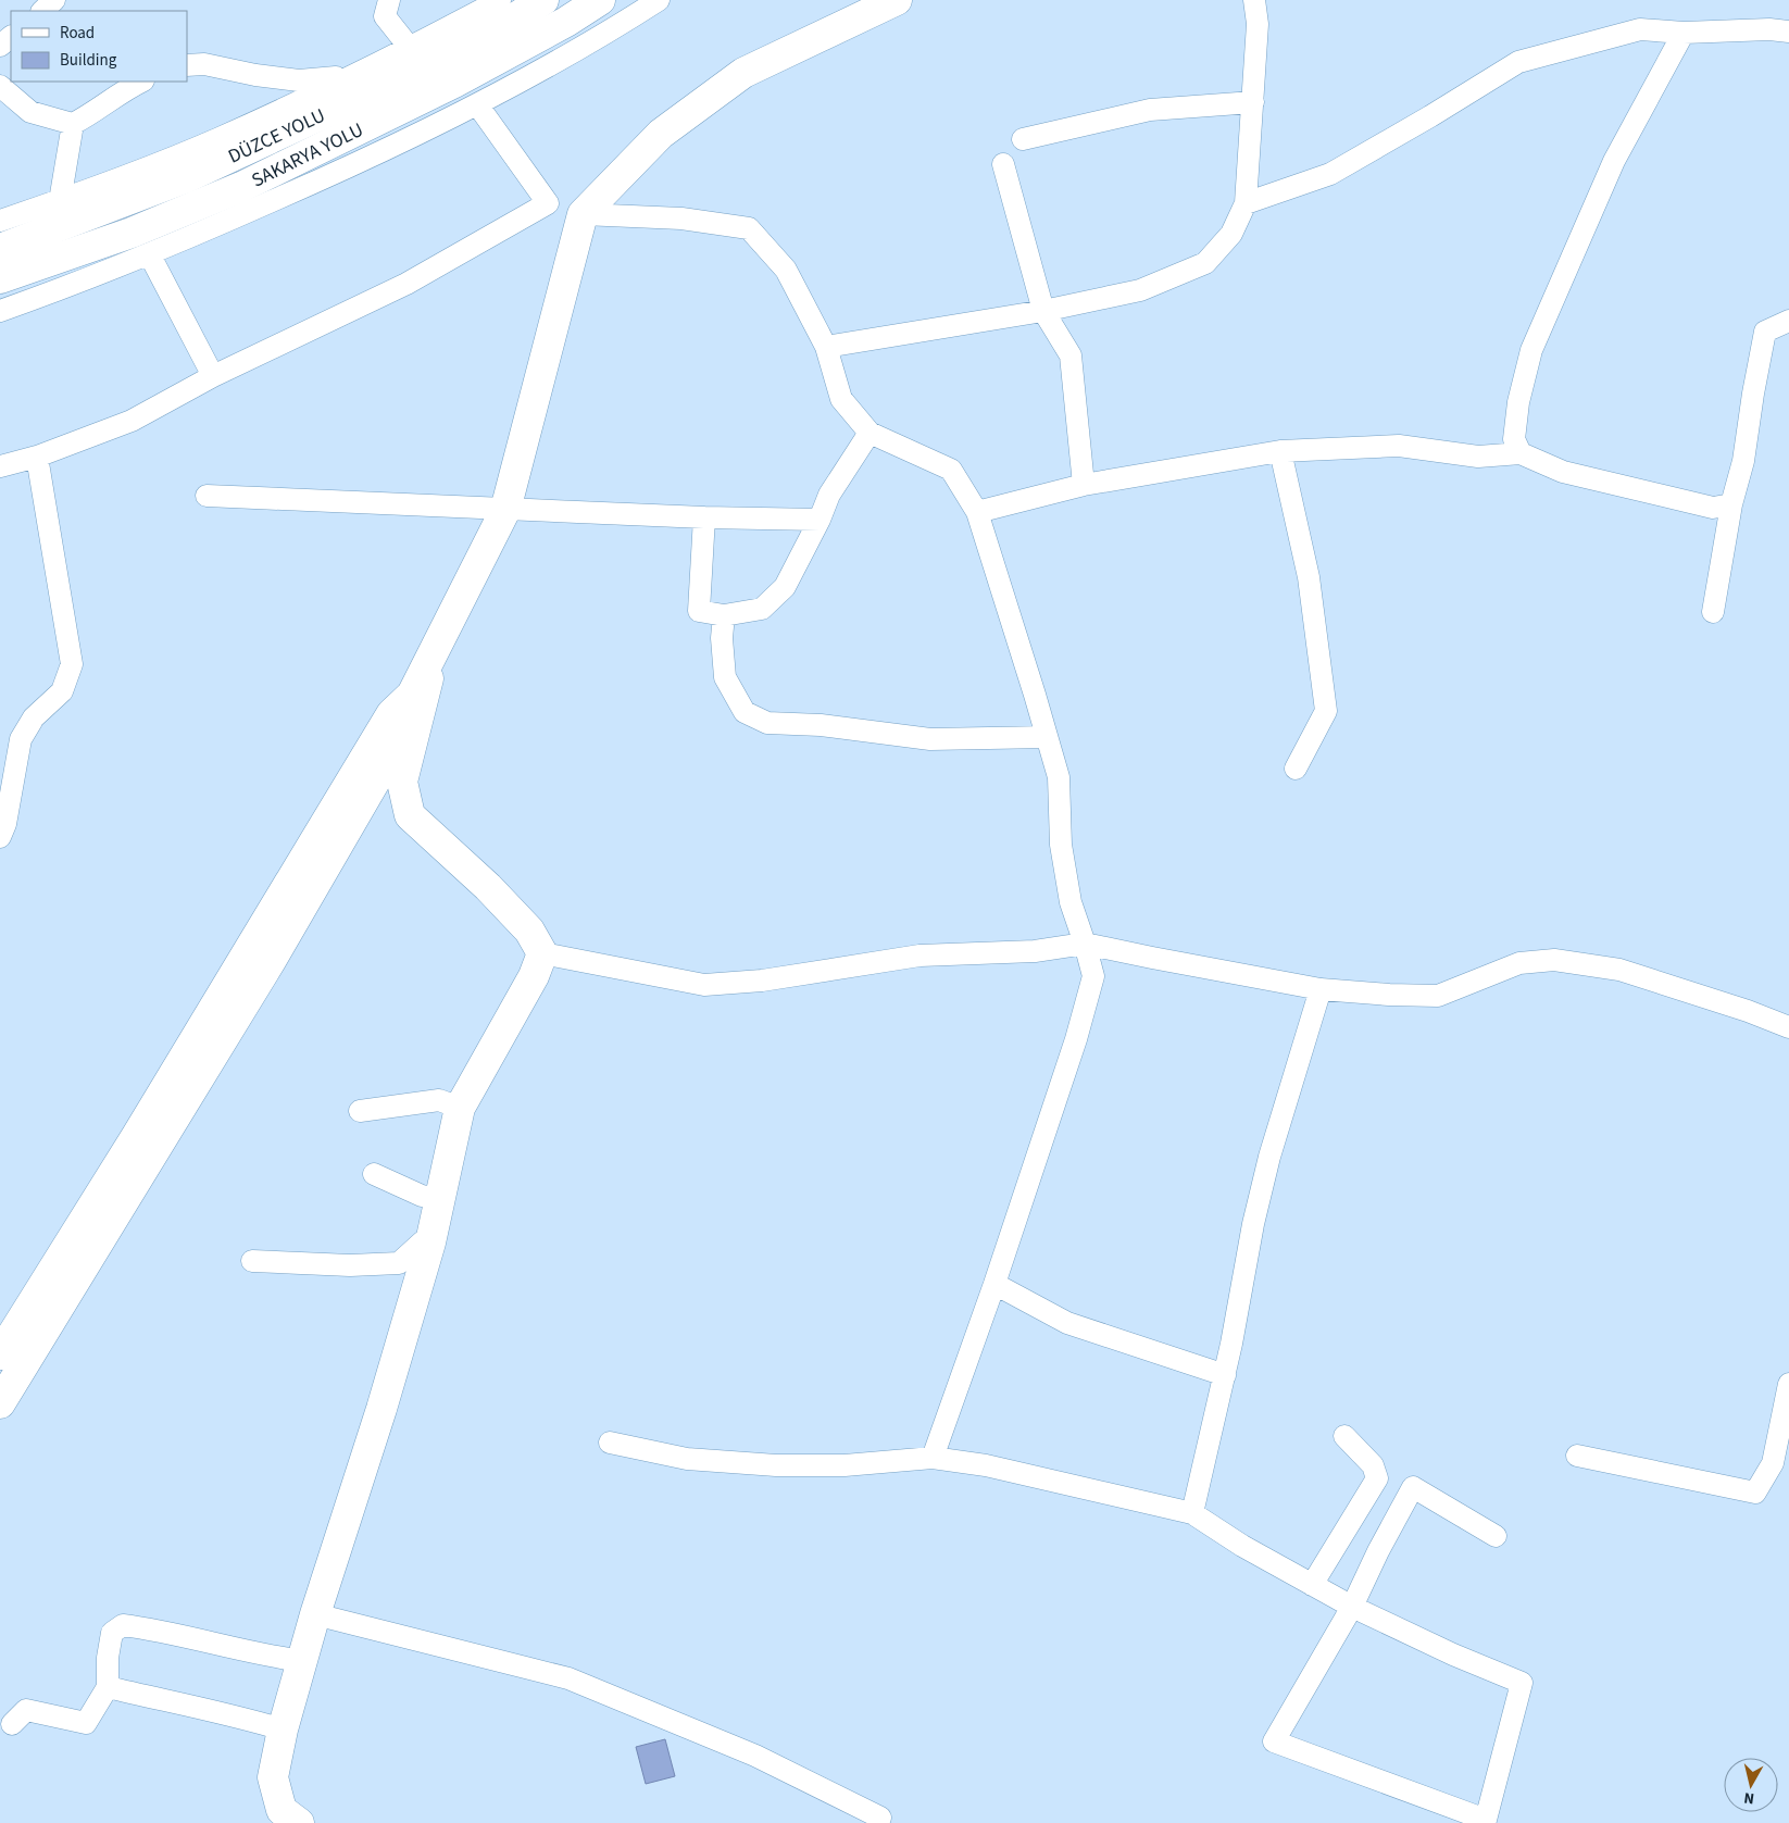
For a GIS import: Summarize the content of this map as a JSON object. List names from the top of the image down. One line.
{"streets":{"main road":["DÜZCE YOLU","SAKARYA YOLU"]},"legend":["Road","Building"],"north":"bottom"}
